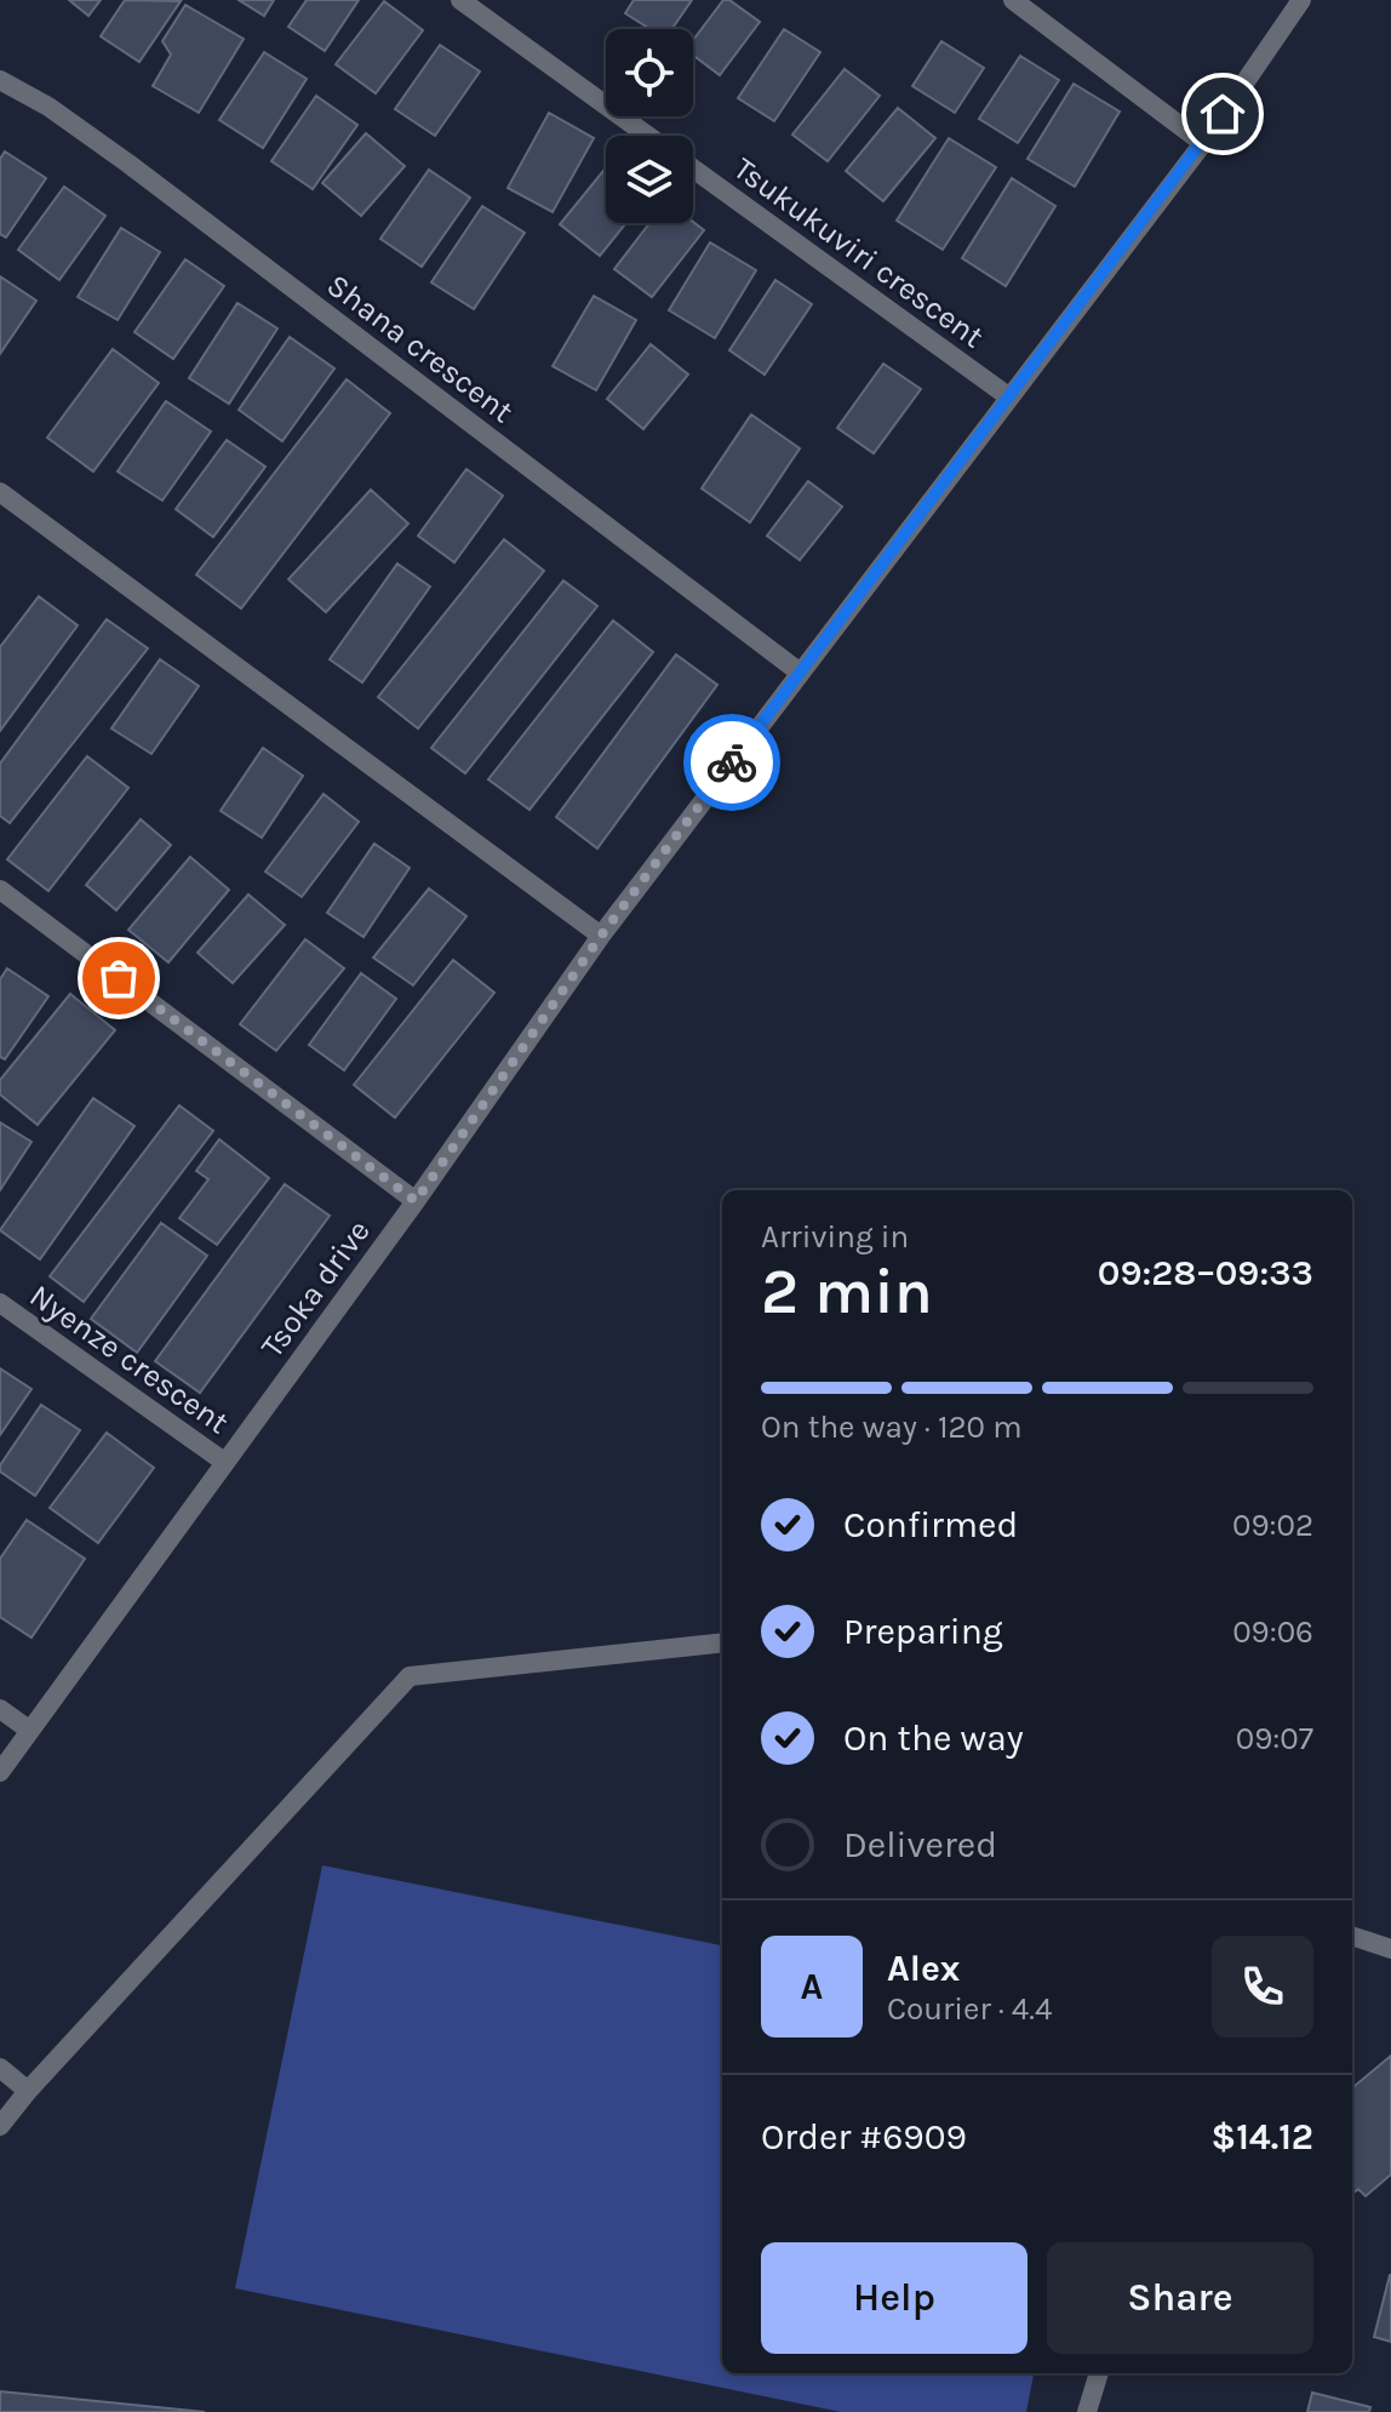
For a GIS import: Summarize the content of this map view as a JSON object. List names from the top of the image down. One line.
{"streets":{"street":["Tsukukuviri crescent","Shana crescent","Tsoka drive","Nyenze crescent"]},"crossings":[["Tsukukuviri crescent","Tsoka drive"],["Shana crescent","Tsoka drive"],["Tsoka drive","Nyenze crescent"]],"page":{"heading":["2 min","Arriving in","09:28–09:33"],"panel":["Alex","Courier · 4.4","Order #6909","$14.12"],"bar":"On the way · 120 m","list":[["Confirmed","09:02"],["Preparing","09:06"],["On the way","09:07"],"Delivered"],"round":"A","buttons":["Help","Share"]}}
